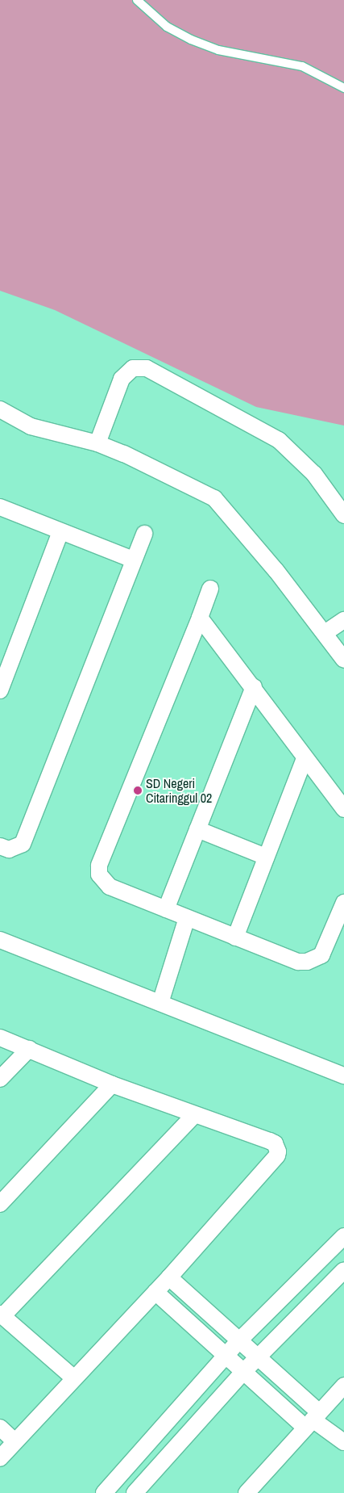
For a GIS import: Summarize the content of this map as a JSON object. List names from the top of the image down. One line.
{"places":["SD Negeri Citaringgul 02"]}
